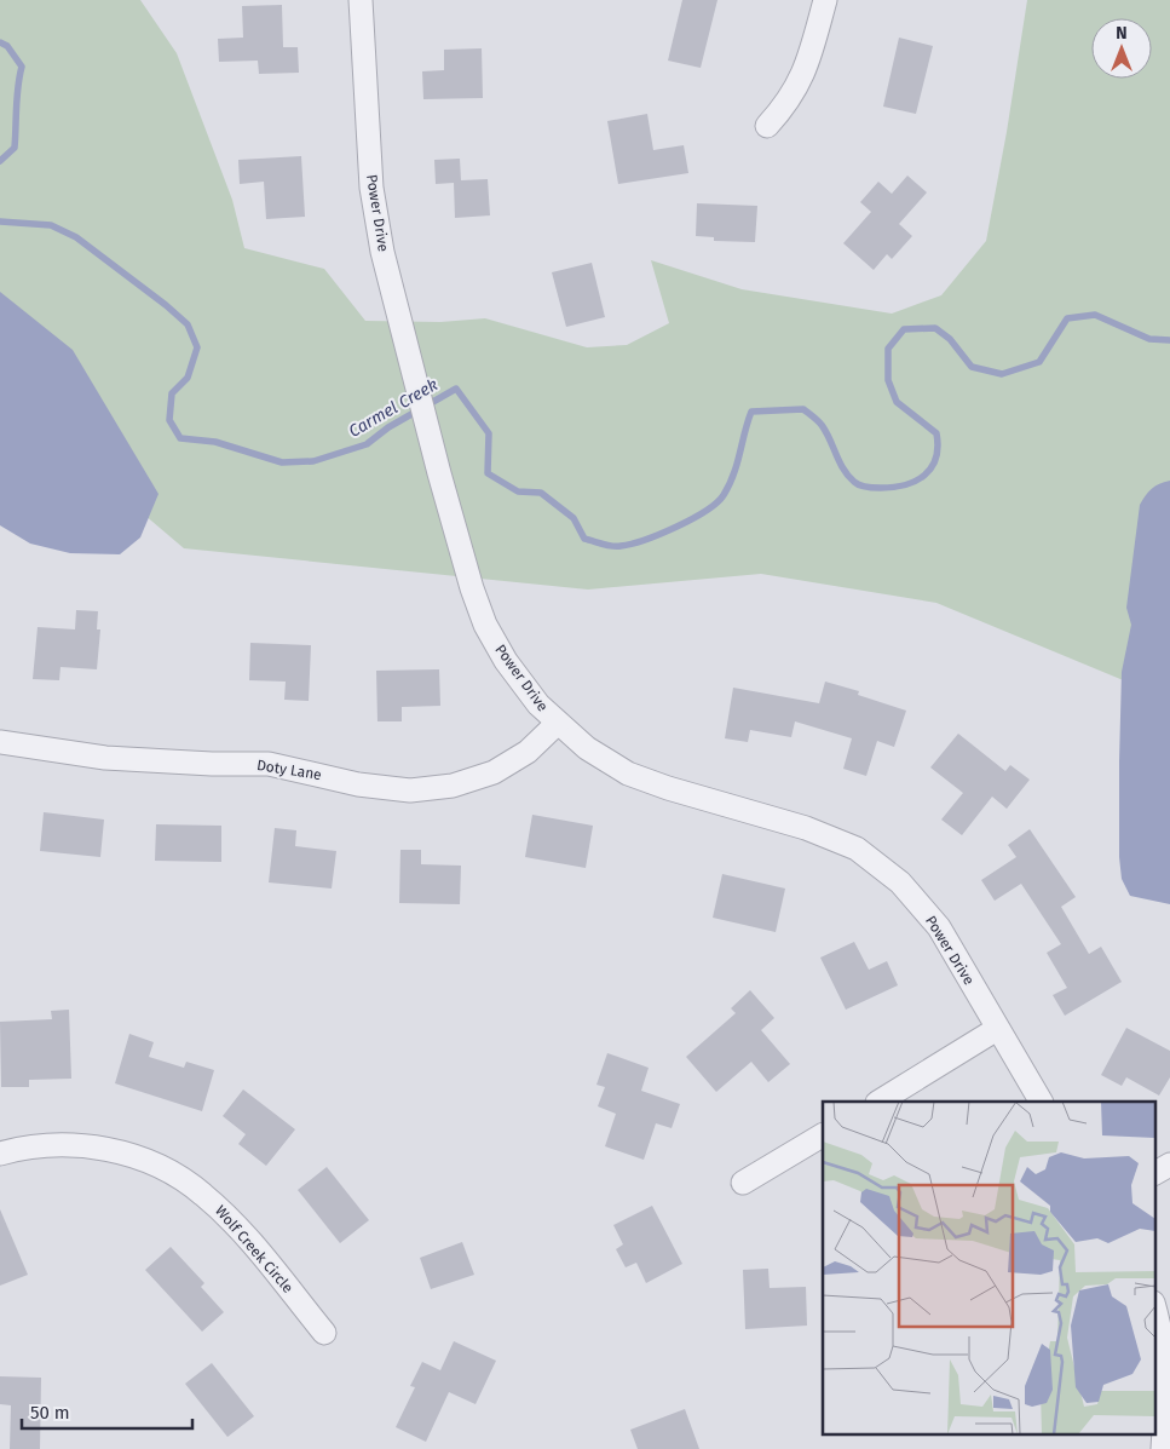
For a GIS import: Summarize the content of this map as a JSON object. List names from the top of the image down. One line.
{"streets":{"street":["Power Drive","Doty Lane","Wolf Creek Circle"]},"crossings":[["Power Drive","Doty Lane"]],"water":["Carmel Creek"],"scale_bar":"50 m","north":"top"}
